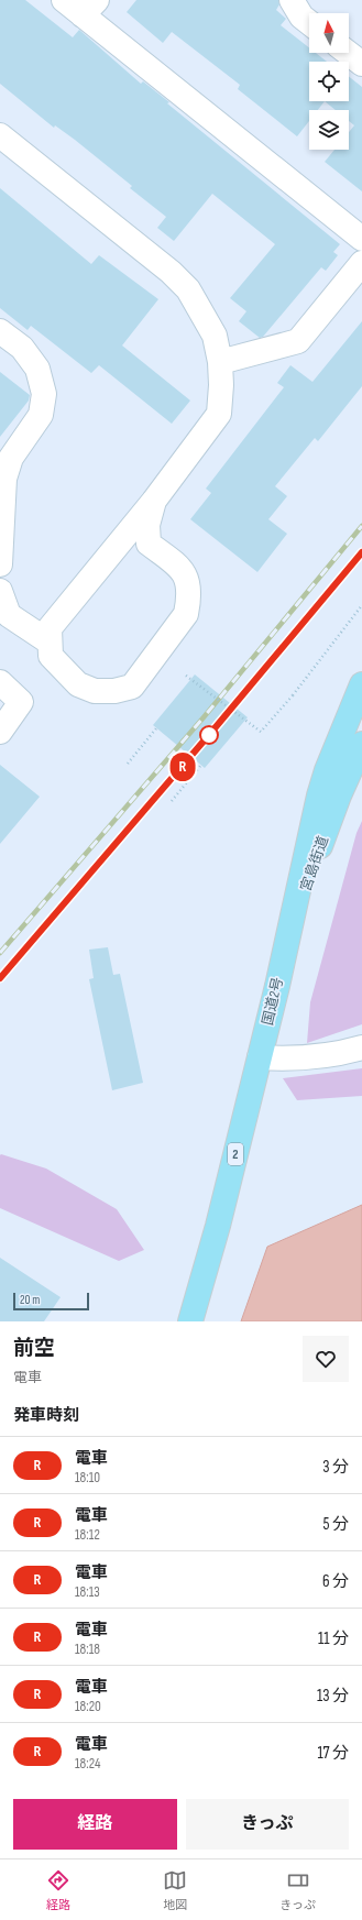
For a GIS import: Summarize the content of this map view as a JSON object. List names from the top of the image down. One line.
{"streets":{"highway":["宮島街道","国道2号","2"]},"crossings":[["宮島街道","国道2号"]],"scale_bar":"20 m","north":"top","page":{"on_map":"R","scale":"20 m","heading":[["前空","電車"],"発車時刻"],"list":[{"mark":"R","name":"電車","note":"18:10","value":"3 分"},{"mark":"R","name":"電車","note":"18:12","value":"5 分"},{"mark":"R","name":"電車","note":"18:13","value":"6 分"},{"mark":"R","name":"電車","note":"18:18","value":"11 分"},{"mark":"R","name":"電車","note":"18:20","value":"13 分"},{"mark":"R","name":"電車","note":"18:24","value":"17 分"}],"buttons":["経路","きっぷ"],"tabs":["経路","地図","きっぷ"]}}
